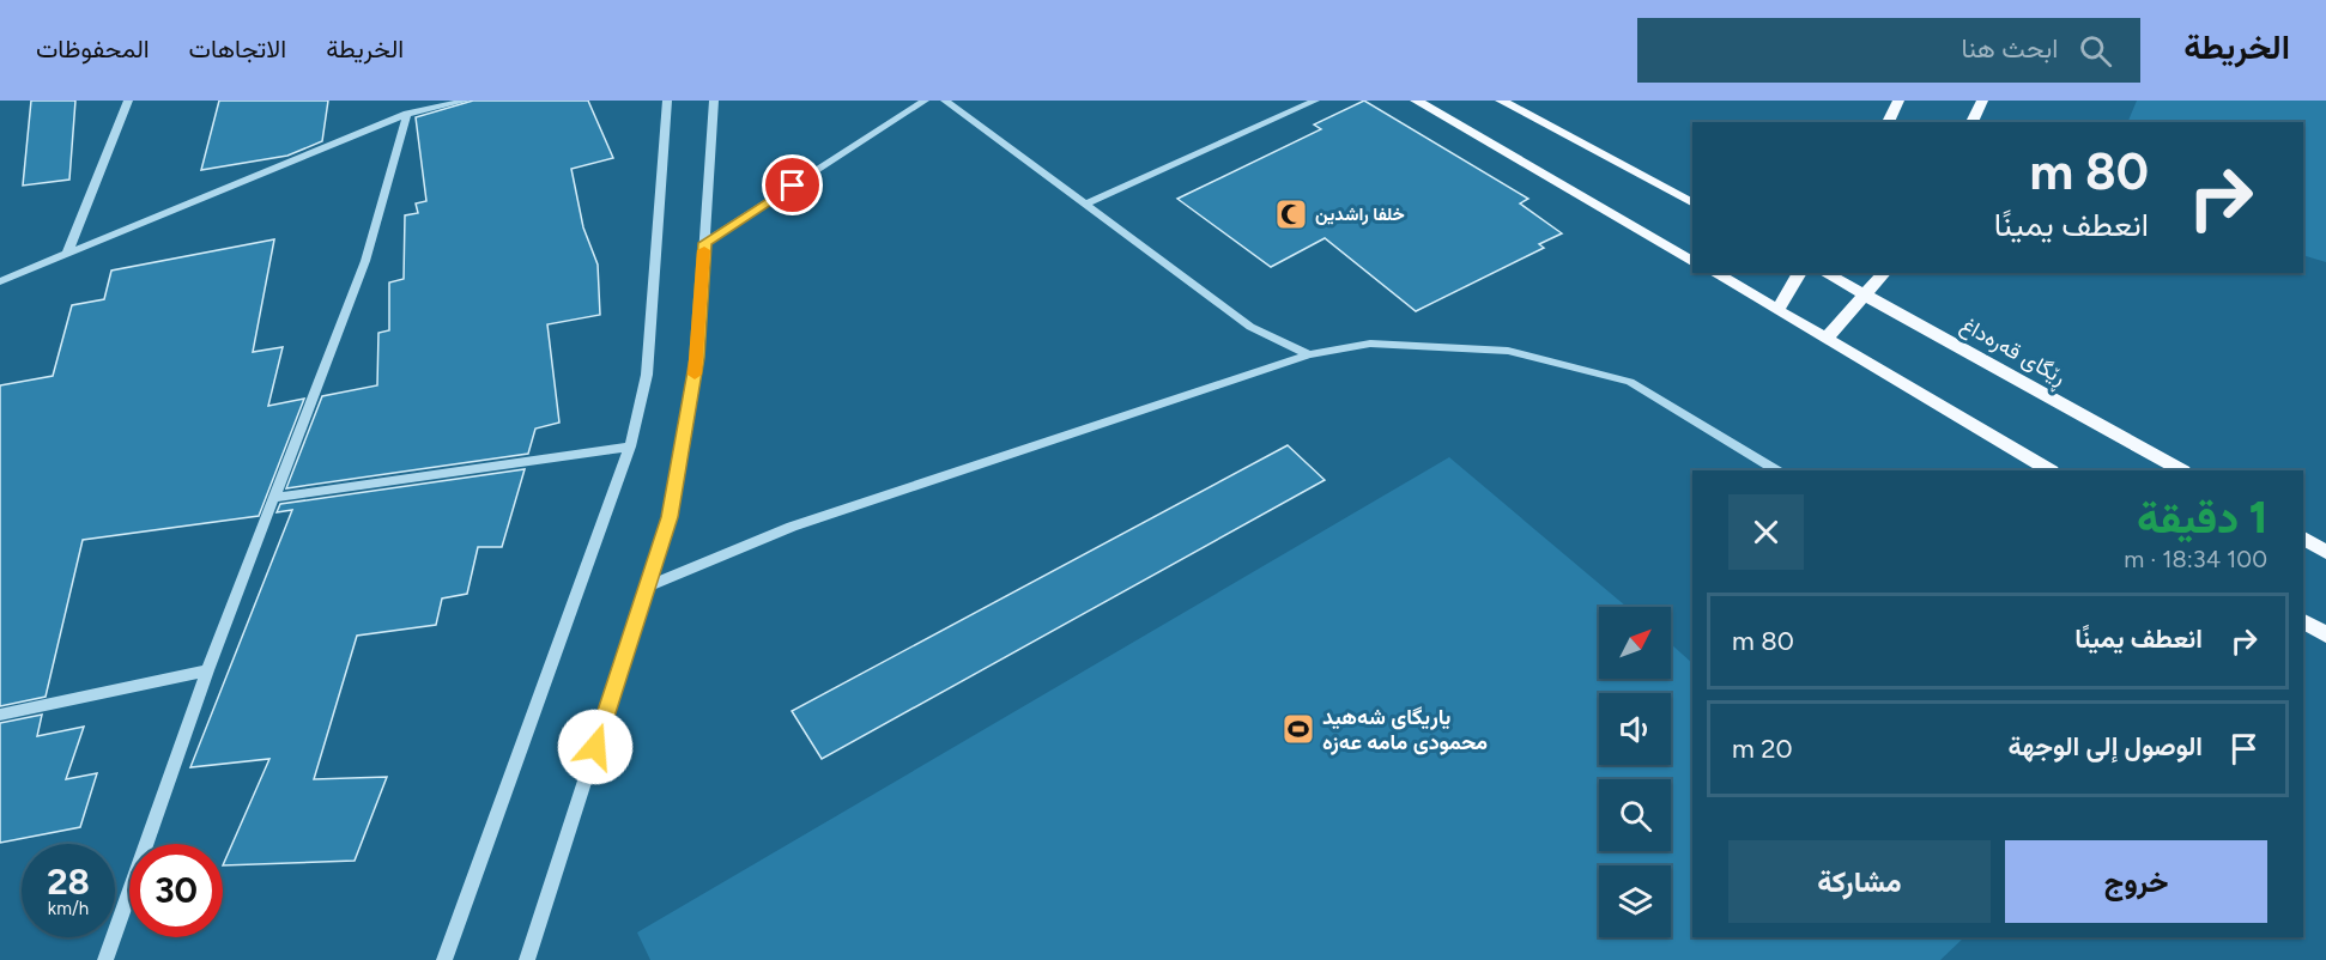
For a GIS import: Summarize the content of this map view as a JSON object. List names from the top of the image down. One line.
{"streets":{"main road":["ڕێگای قەرەداغ"]},"places":{"mosque":["خلفا راشدين"],"sports":["یاریگاى شه‌هید محمودى مامه‌ عه‌زه"]},"north":"top right","page":{"header":"الخريطة","search":"ابحث هنا","nav":["الخريطة","الاتجاهات","المحفوظات"],"turn":["80 m","انعطف يمينًا"],"heading":["1 دقيقة","100 m · 18:34"],"list":[{"name":"انعطف يمينًا","value":"80 m"},{"name":"الوصول إلى الوجهة","value":"20 m"}],"buttons":["خروج","مشاركة"],"speed":"28 km/h","limit":"30"}}
